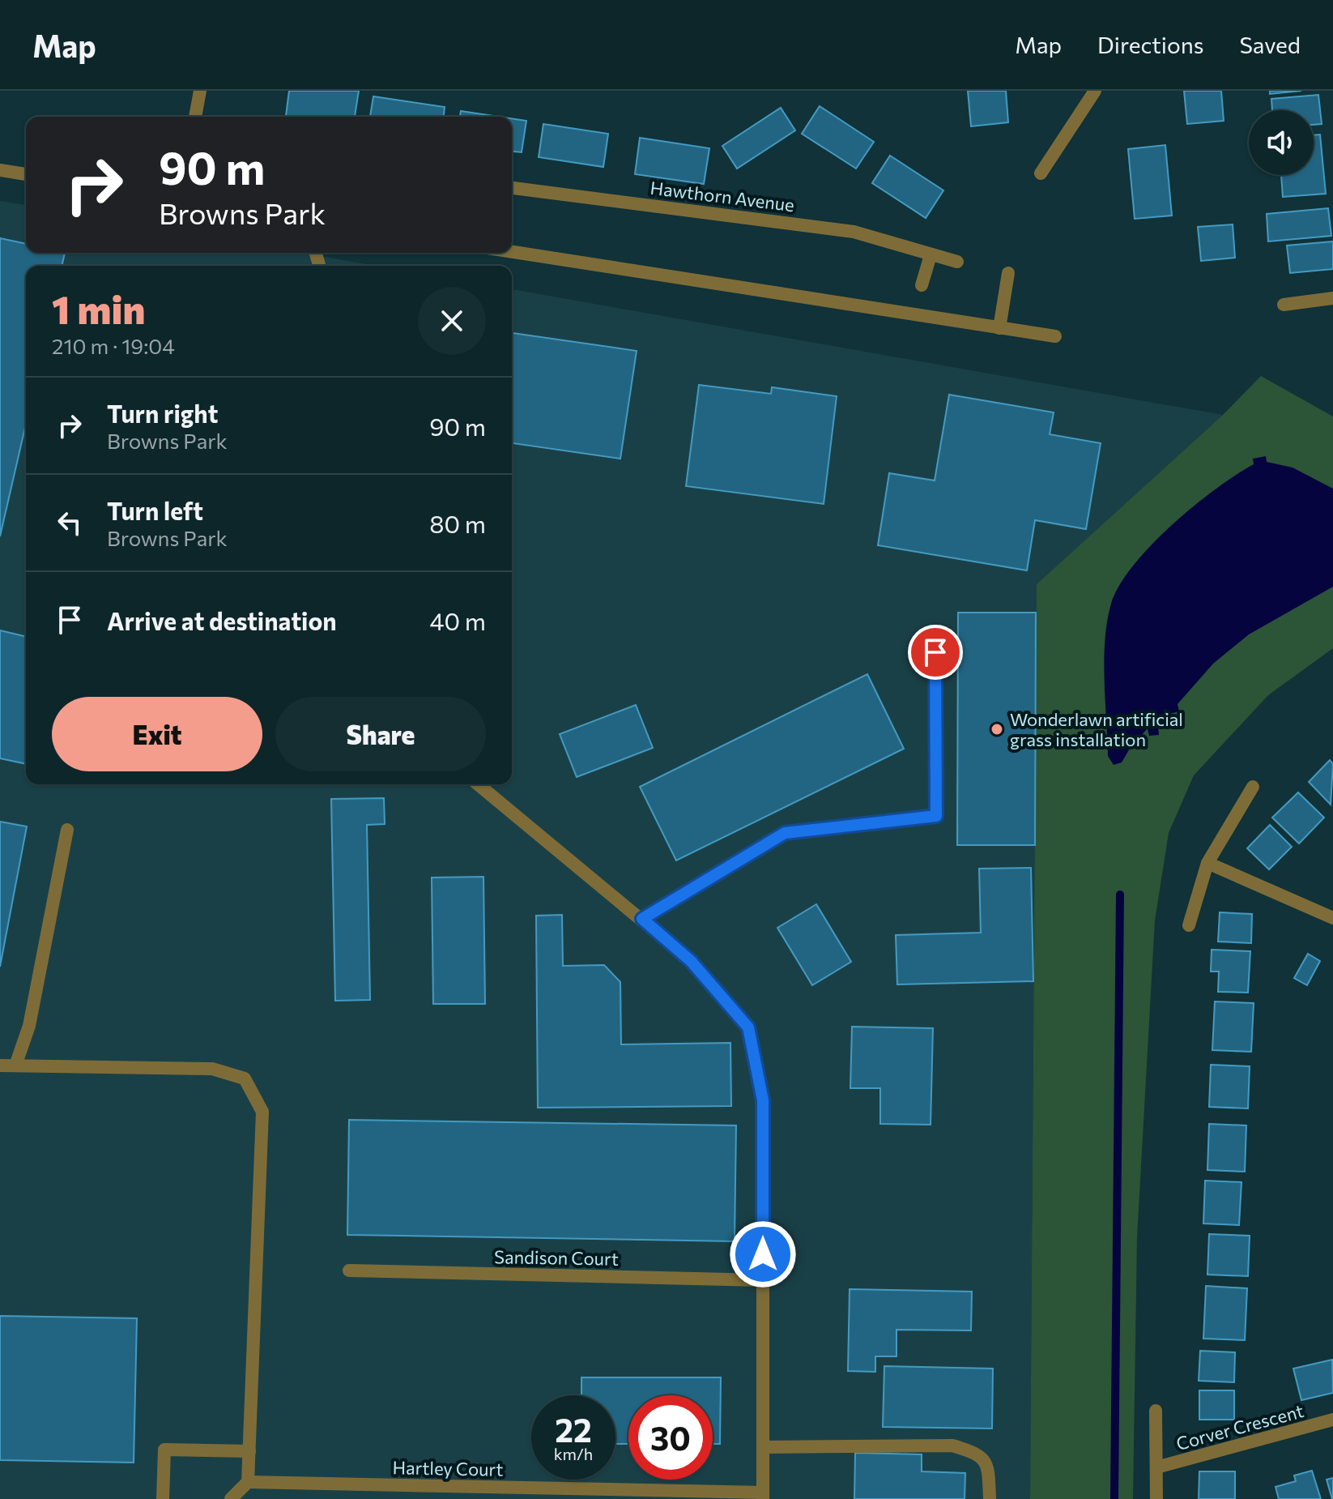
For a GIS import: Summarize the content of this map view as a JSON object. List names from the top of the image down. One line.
{"streets":{"street":["Hawthorn Avenue","Sandison Court","Corver Crescent","Hartley Court"]},"places":["Wonderlawn artificial grass installation"],"page":{"header":"Map","nav":["Map","Directions","Saved"],"turn":["90 m","Browns Park"],"heading":["1 min","210 m · 19:04"],"list":[{"name":"Turn right","note":"Browns Park","value":"90 m"},{"name":"Turn left","note":"Browns Park","value":"80 m"},{"name":"Arrive at destination","value":"40 m"}],"buttons":["Exit","Share"],"speed":"22 km/h","limit":"30"}}
